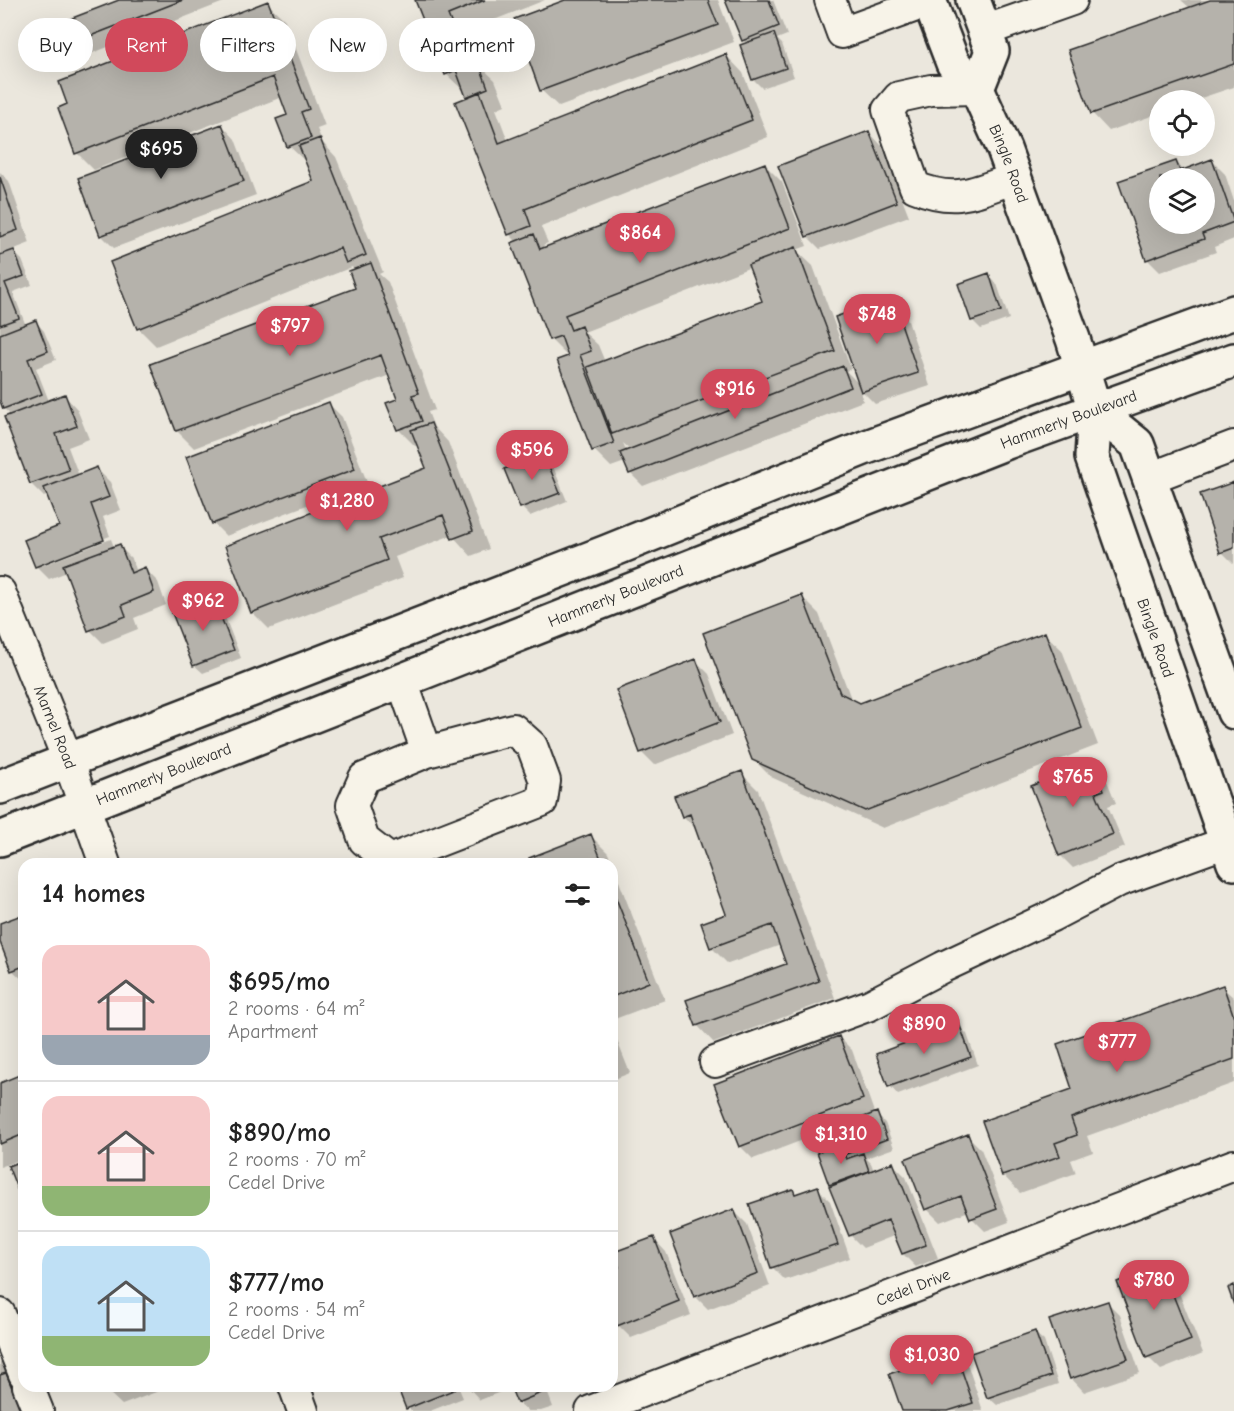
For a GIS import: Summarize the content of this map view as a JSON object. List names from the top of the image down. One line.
{"streets":{"main road":["Bingle Road","Hammerly Boulevard"],"street":["Marnel Road","Cedel Drive"]},"crossings":[["Bingle Road","Hammerly Boulevard"],["Hammerly Boulevard","Marnel Road"]],"page":{"chip":["Buy","Rent","Filters","New","Apartment"],"price":["$695","$864","$748","$797","$916","$596","$1,280","$962","$765","$890","$777","$1,310","$780","$1,030"],"heading":"14 homes","list":[{"name":"$695/mo","note":"2 rooms · 64 m² · Apartment"},{"name":"$890/mo","note":"2 rooms · 70 m² · Cedel Drive"},{"name":"$777/mo","note":"2 rooms · 54 m² · Cedel Drive"}]}}
